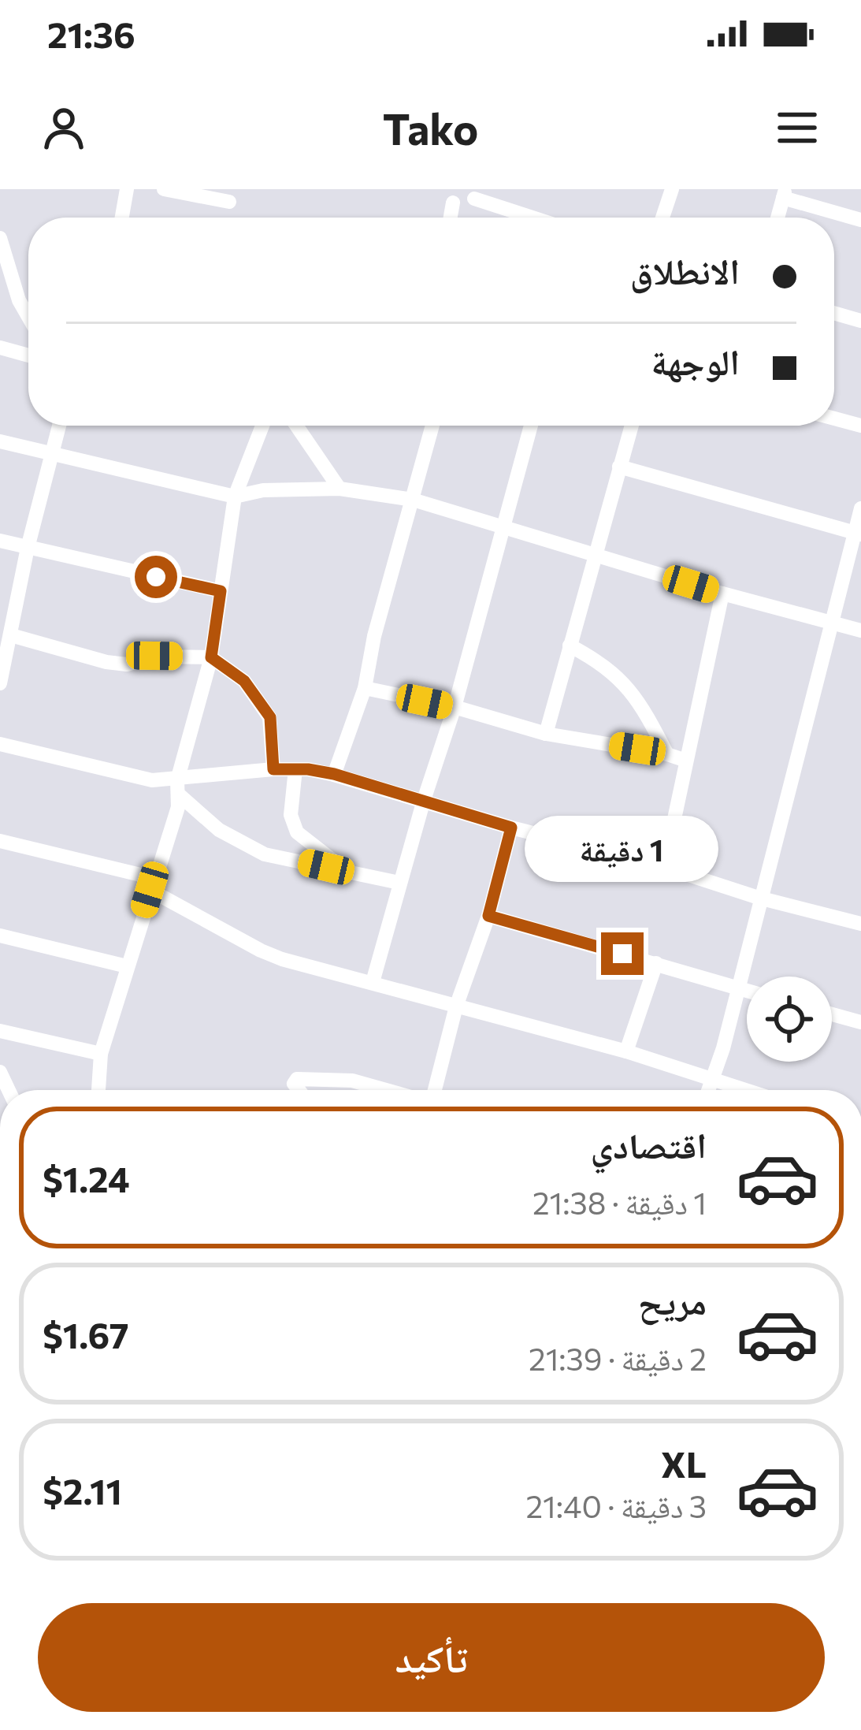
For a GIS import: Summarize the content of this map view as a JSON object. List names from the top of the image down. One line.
{"page":{"status":"21:36","header":"Tako","banner":["الانطلاق","الوجهة"],"bubble":"1 دقيقة","list":[{"name":"اقتصادي","note":"1 دقيقة · 21:38","value":"$1.24"},{"name":"مريح","note":"2 دقيقة · 21:39","value":"$1.67"},{"name":"XL","note":"3 دقيقة · 21:40","value":"$2.11"}],"buttons":"تأكيد"}}
